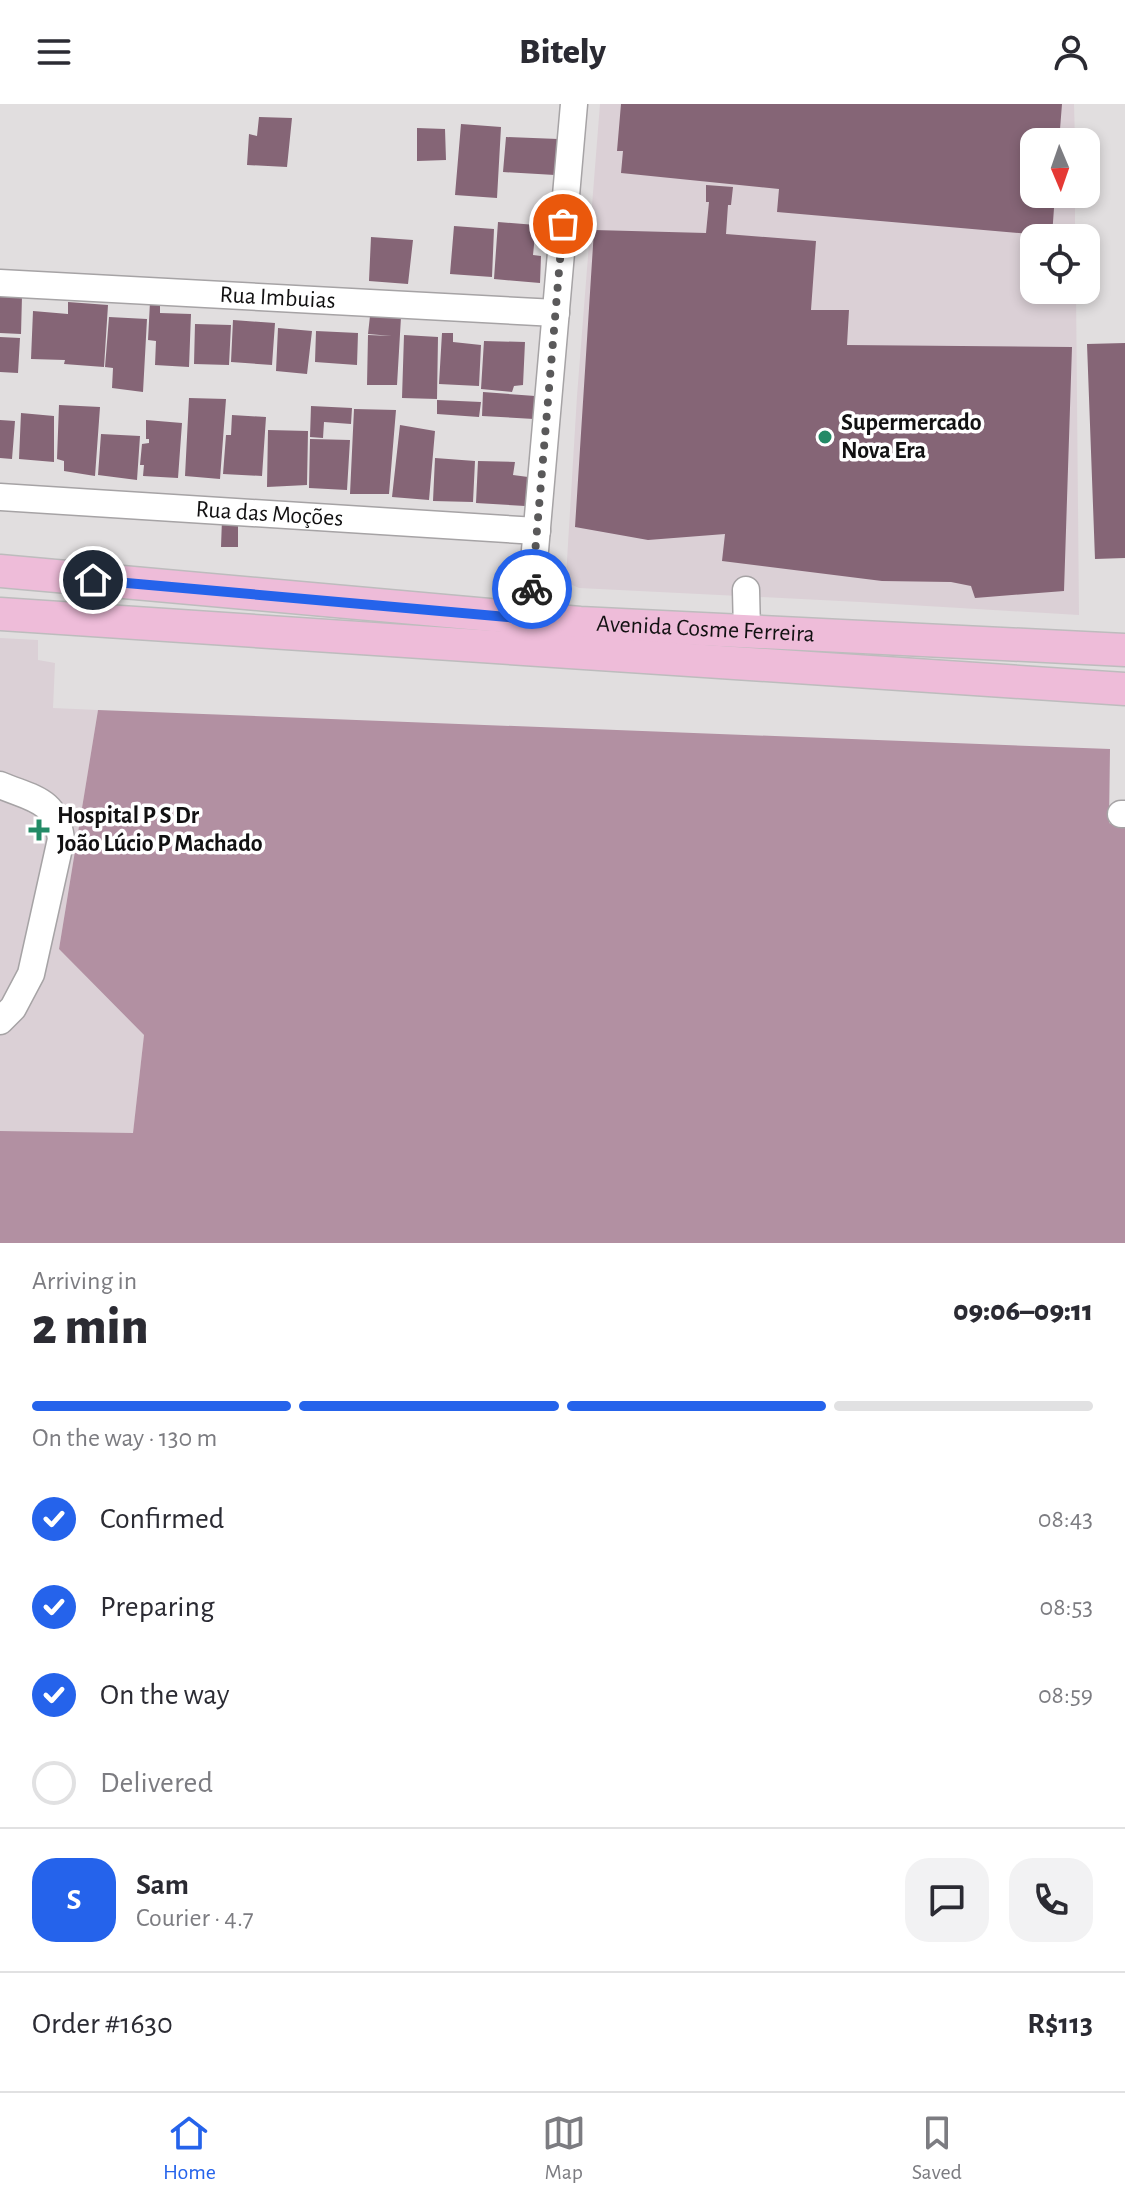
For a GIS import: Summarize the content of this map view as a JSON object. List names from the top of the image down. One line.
{"streets":{"main road":["Avenida Cosme Ferreira"],"street":["Rua Imbuias","Rua das Moções"]},"places":{"other":["Supermercado Nova Era"],"health":["Hospital P S Dr João Lúcio P Machado"]},"north":"bottom","page":{"header":"Bitely","heading":["2 min","Arriving in","09:06–09:11"],"panel":["Sam","Courier · 4.7","Order #1630","R$113"],"bar":"On the way · 130 m","list":[["Confirmed","08:43"],["Preparing","08:53"],["On the way","08:59"],"Delivered"],"round":"S","tabs":["Home","Map","Saved"]}}
